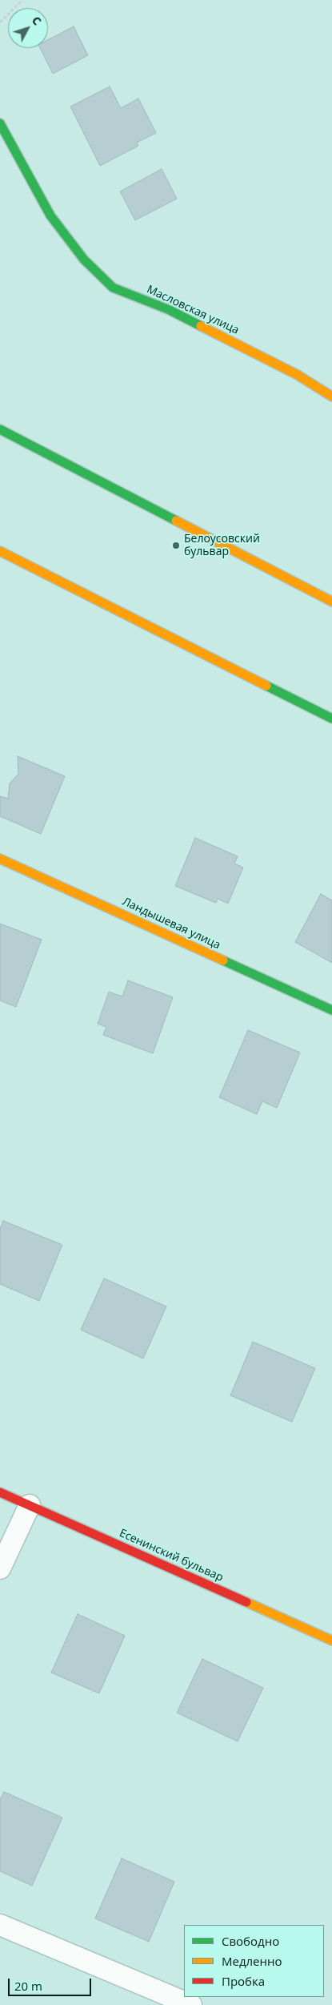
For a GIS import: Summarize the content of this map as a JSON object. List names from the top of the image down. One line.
{"streets":{"street":["Масловская улица","Ландышевая улица","Есенинский бульвар"]},"places":["Белоусовский бульвар"],"legend":["Свободно","Медленно","Пробка"],"scale_bar":"20 m","north":"top right"}
